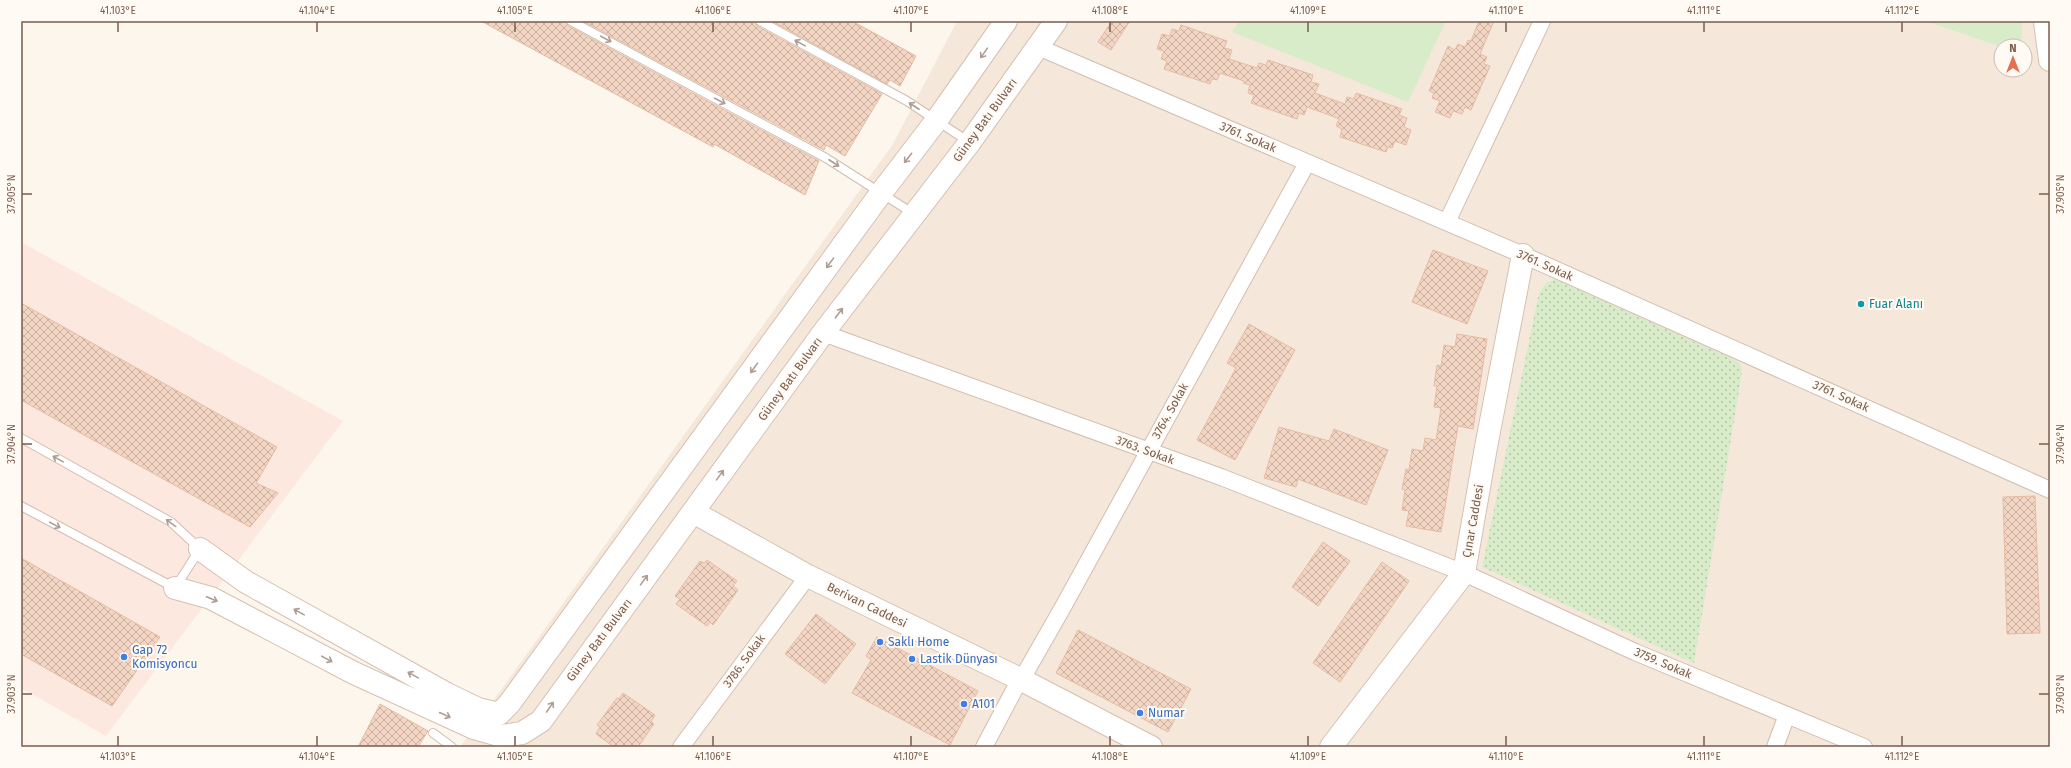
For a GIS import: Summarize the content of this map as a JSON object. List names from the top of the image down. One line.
{"streets":{"street":["Güney Batı Bulvarı","3761. Sokak","3764. Sokak","3763. Sokak","Çınar Caddesi","Berivan Caddesi","3786. Sokak","3759. Sokak"]},"crossings":[["Güney Batı Bulvarı","3761. Sokak"],["Güney Batı Bulvarı","3763. Sokak"],["Güney Batı Bulvarı","Berivan Caddesi"],["3761. Sokak","3764. Sokak"],["3761. Sokak","Çınar Caddesi"],["3764. Sokak","3763. Sokak"],["3764. Sokak","Berivan Caddesi"],["3763. Sokak","Çınar Caddesi"],["3763. Sokak","3759. Sokak"],["Çınar Caddesi","3759. Sokak"],["Berivan Caddesi","3786. Sokak"]],"places":["Fuar Alanı","Saklı Home","Gap 72 Komisyoncu","Lastik Dünyası","A101","Numar"],"north":"top","coordinates":["41.103°E","41.104°E","41.105°E","41.106°E","41.107°E","41.108°E","41.109°E","41.110°E","41.111°E","41.112°E","37.905°N","37.904°N","37.903°N"]}
